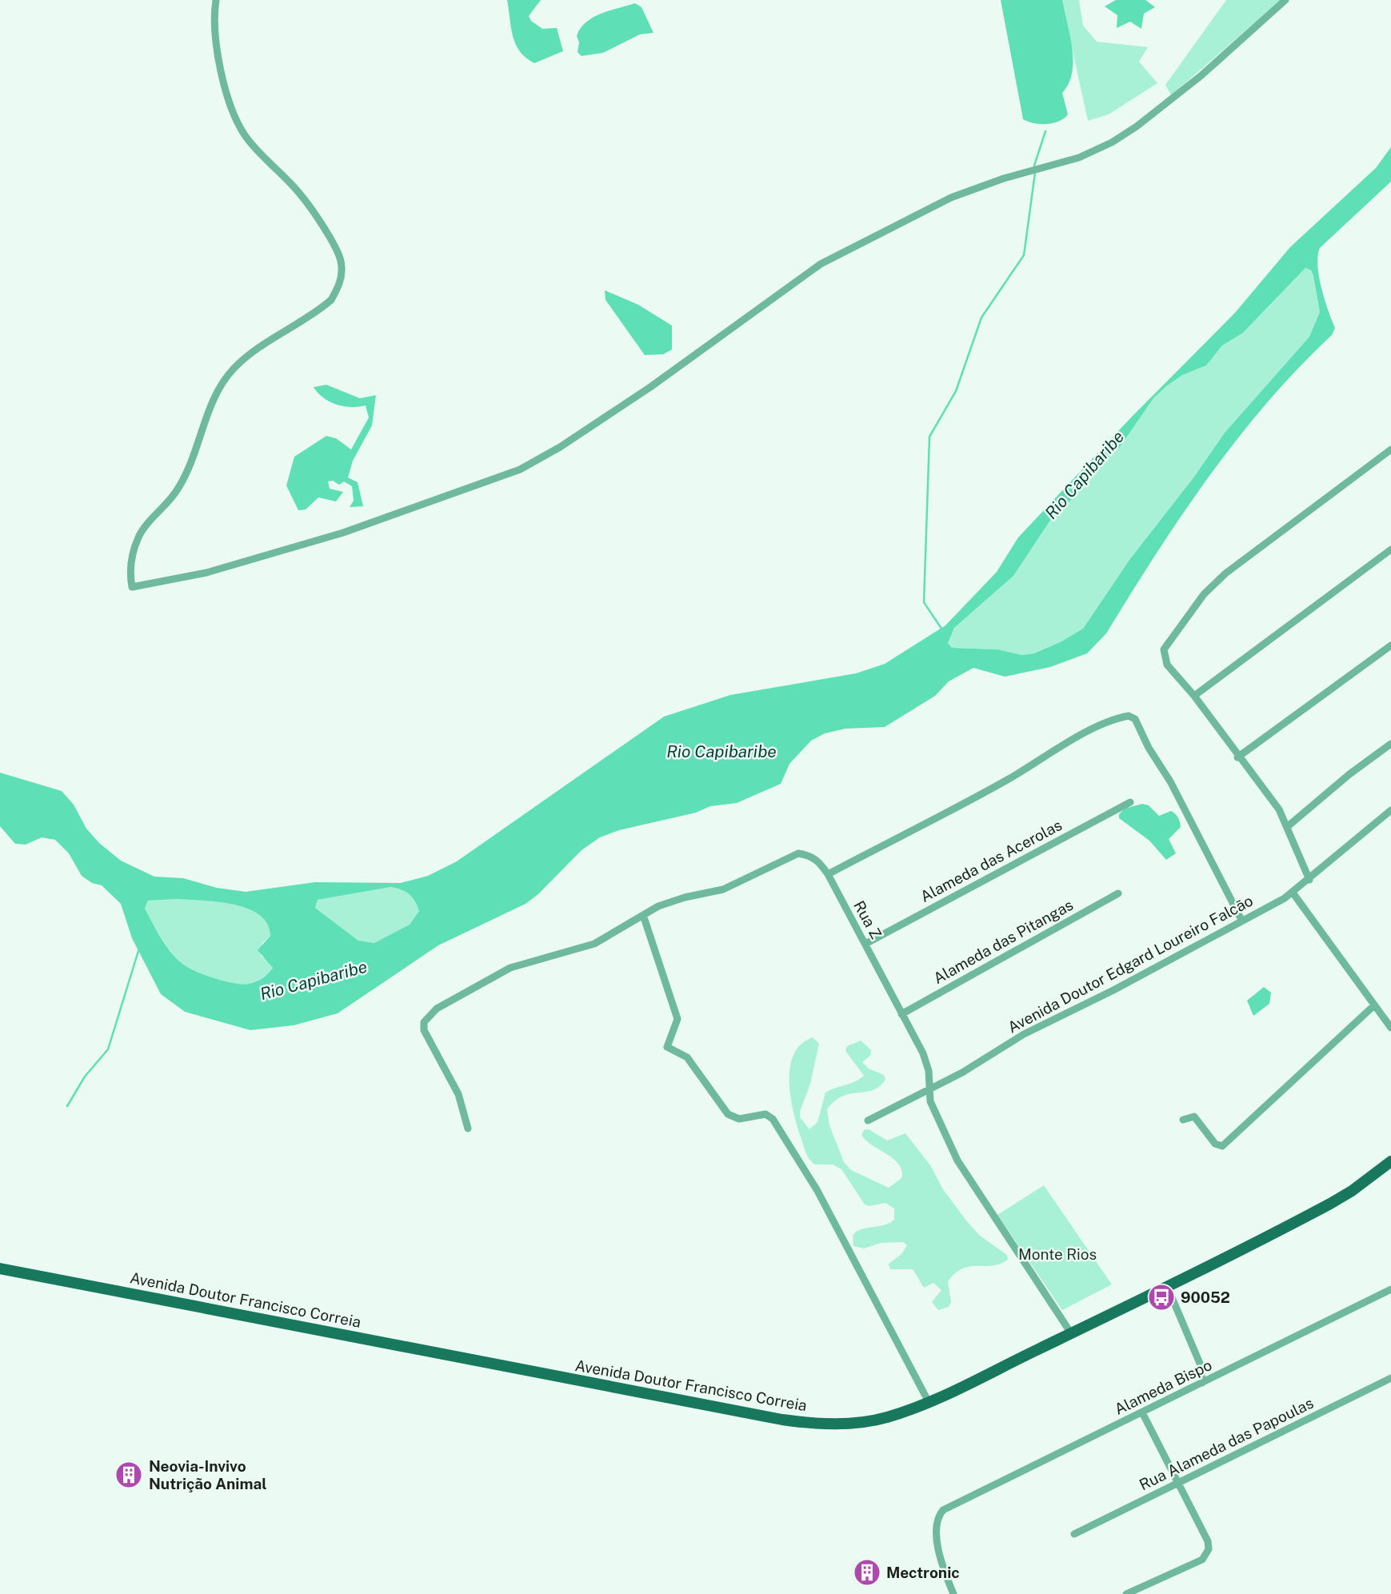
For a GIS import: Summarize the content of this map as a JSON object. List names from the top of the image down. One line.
{"streets":{"main road":["Avenida Doutor Francisco Correia"],"street":["Alameda das Acerolas","Rua Z","Alameda das Pitangas","Avenida Doutor Edgard Loureiro Falcão","Alameda Bispo","Rua Alameda das Papoulas"]},"crossings":[["Alameda das Acerolas","Rua Z"],["Rua Z","Alameda das Pitangas"],["Rua Z","Avenida Doutor Edgard Loureiro Falcão"],["Rua Z","Avenida Doutor Francisco Correia"]],"water":["Rio Capibaribe"],"parks":["Monte Rios"],"places":{"bus stop":["90052"],"building":["Neovia-Invivo Nutrição Animal","Mectronic"]}}
